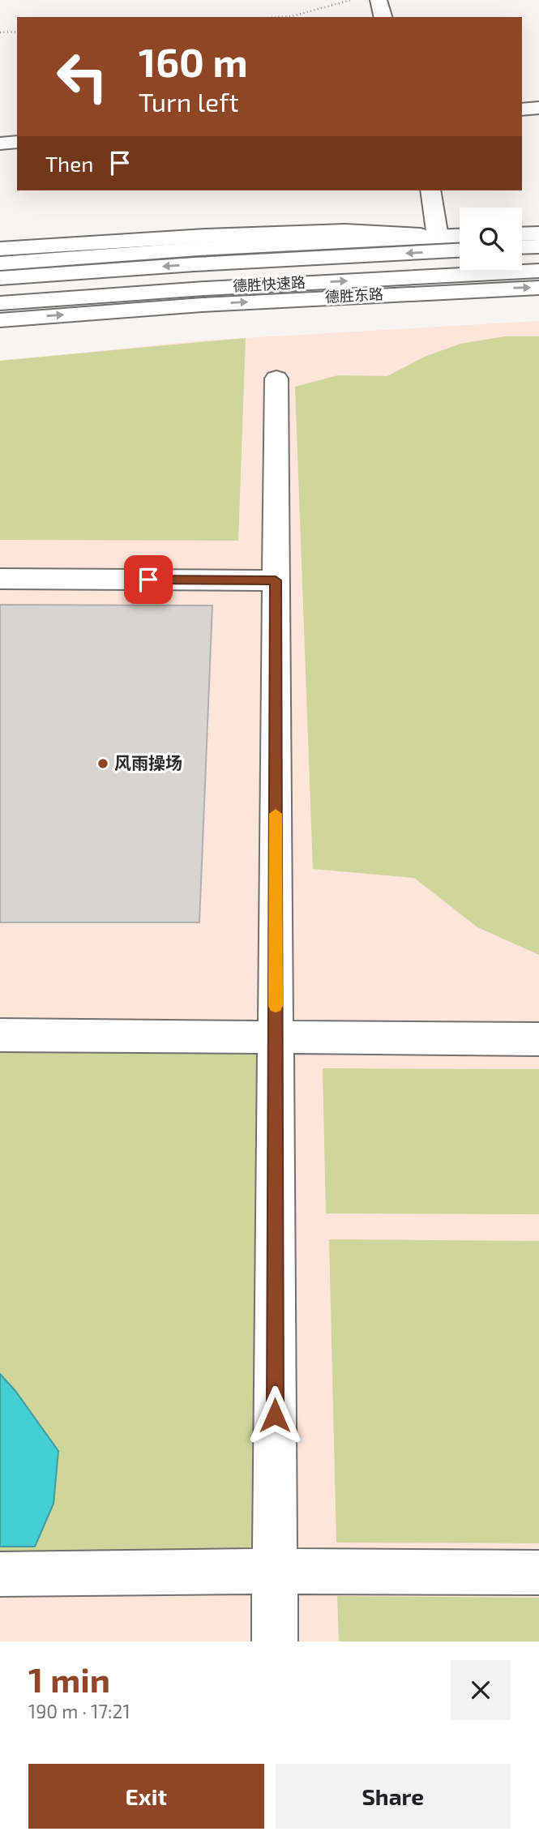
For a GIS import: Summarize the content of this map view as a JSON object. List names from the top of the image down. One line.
{"streets":{"main road":["德胜快速路","德胜东路"]},"places":["风雨操场"],"page":{"turn":["160 m","Turn left"],"then":"Then","heading":["1 min","190 m · 17:21"],"buttons":["Exit","Share"]}}
